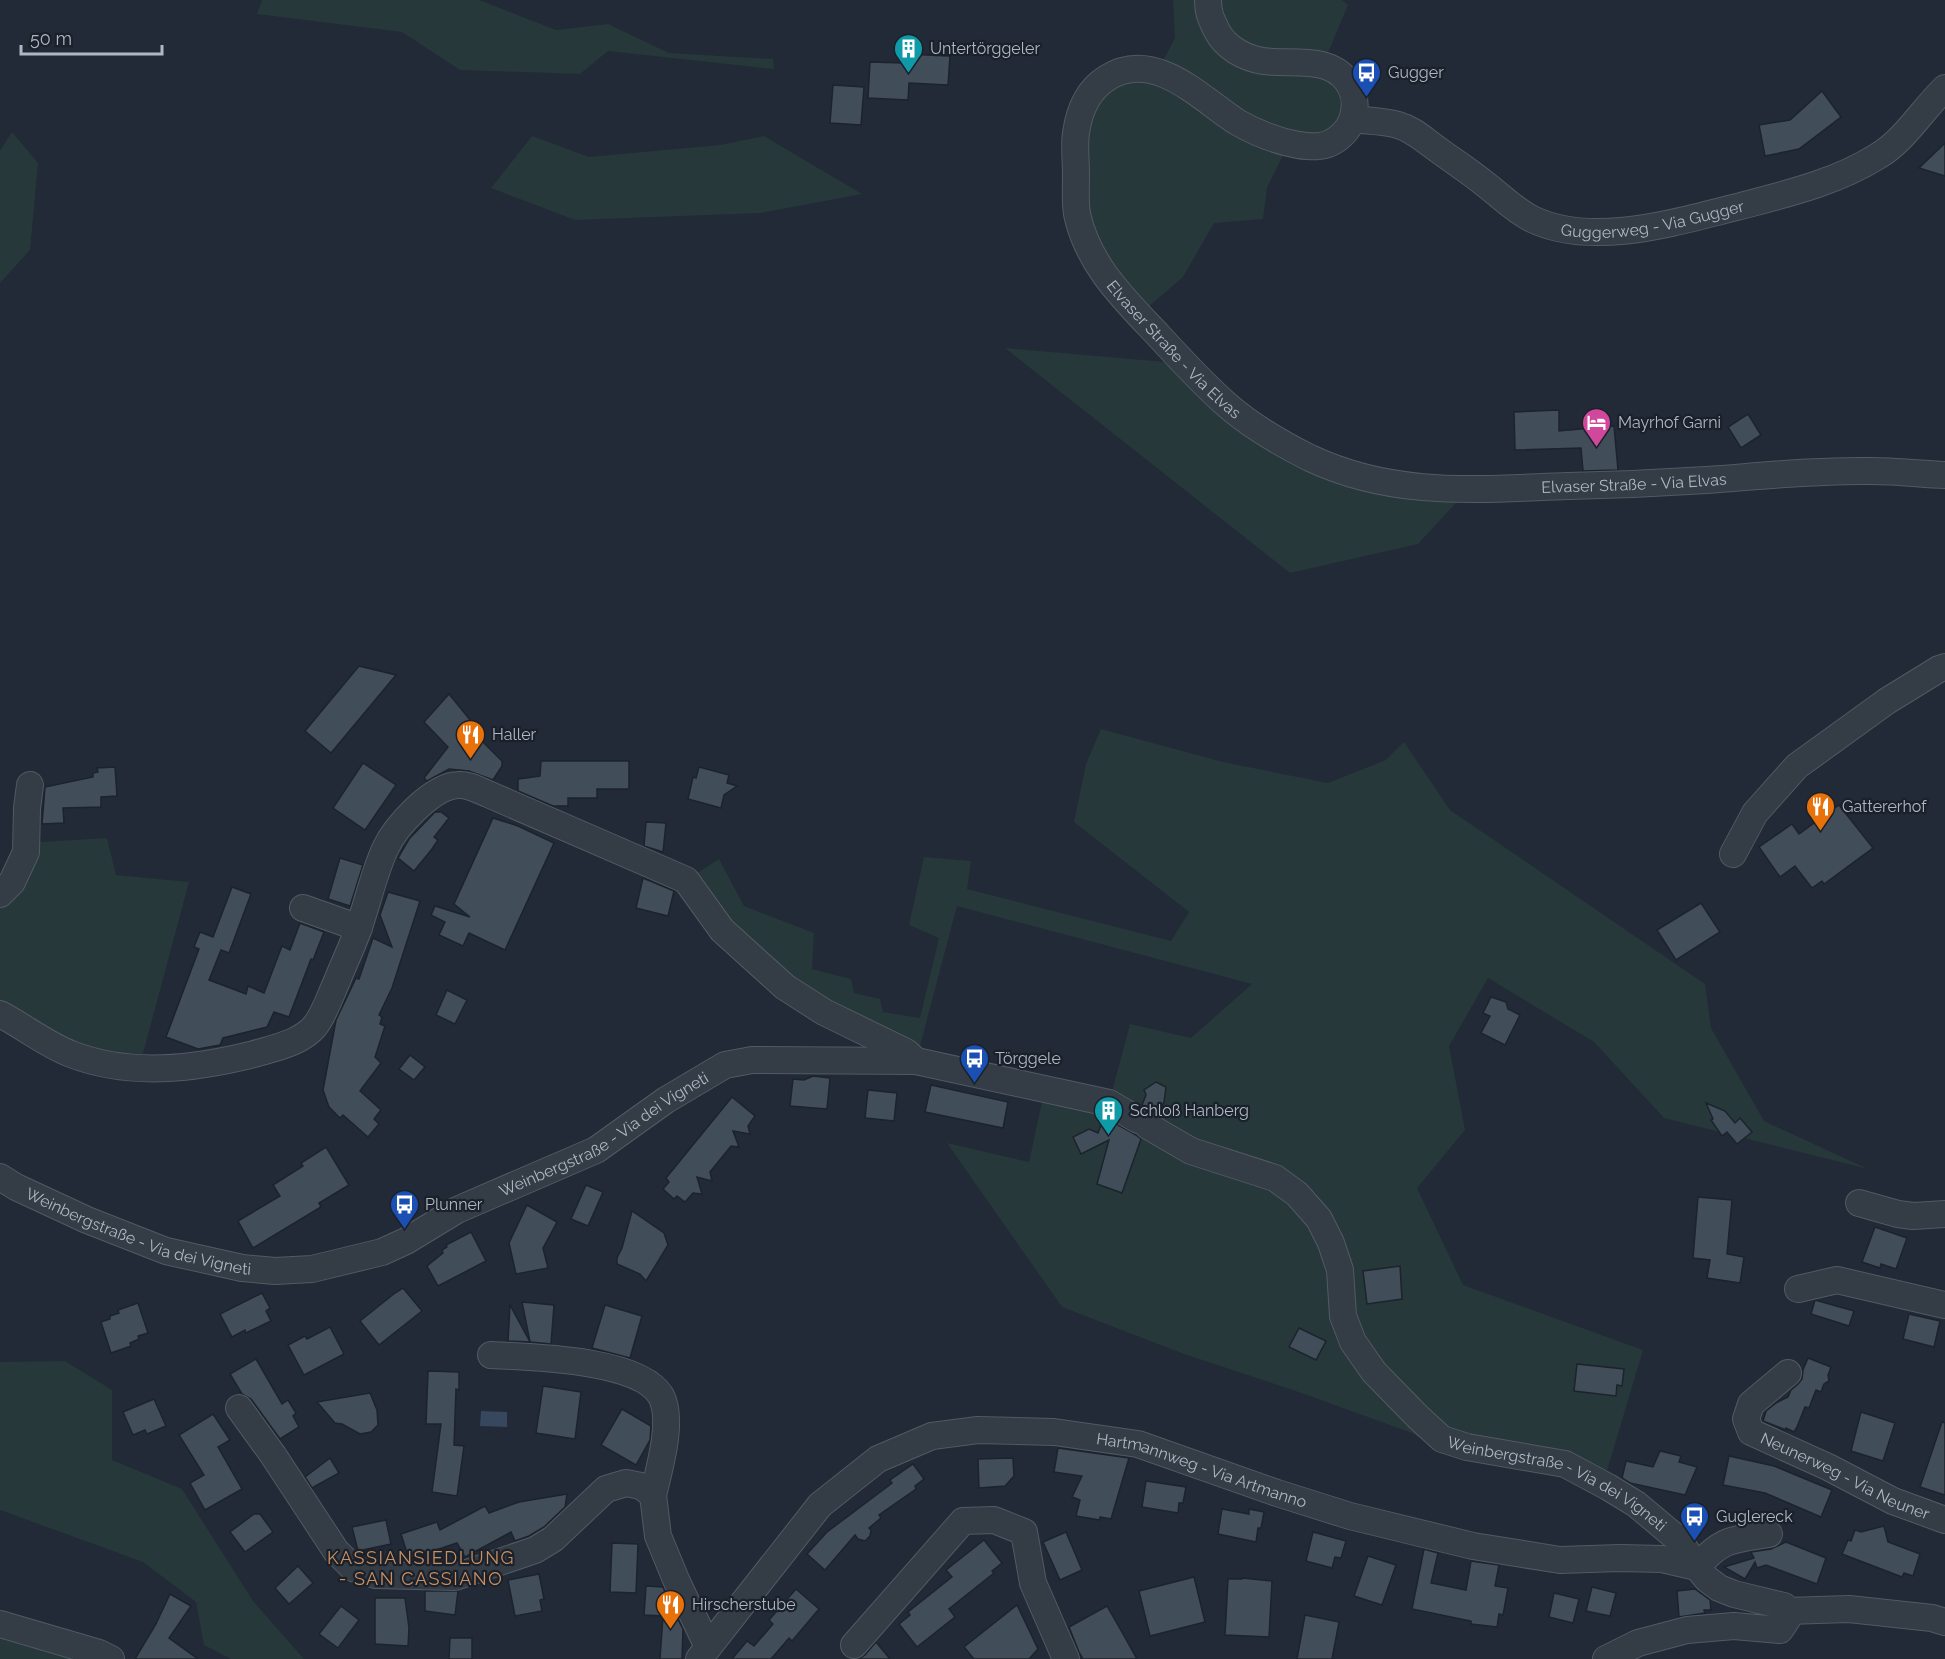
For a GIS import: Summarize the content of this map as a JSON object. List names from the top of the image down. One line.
{"streets":{"street":["Guggerweg - Via Gugger","Elvaser Straße - Via Elvas","Weinbergstraße - Via dei Vigneti","Hartmannweg - Via Artmanno","Neunerweg - Via Neuner"]},"crossings":[["Guggerweg - Via Gugger","Elvaser Straße - Via Elvas"],["Weinbergstraße - Via dei Vigneti","Hartmannweg - Via Artmanno"]],"districts":["KASSIANSIEDLUNG - SAN CASSIANO"],"places":{"building":["Untertörggeler","Schloß Hanberg"],"bus stop":["Gugger","Törggele","Plunner","Guglereck"],"hotel":["Mayrhof Garni"],"restaurant":["Haller","Gattererhof","Hirscherstube"]},"scale_bar":"50 m"}
